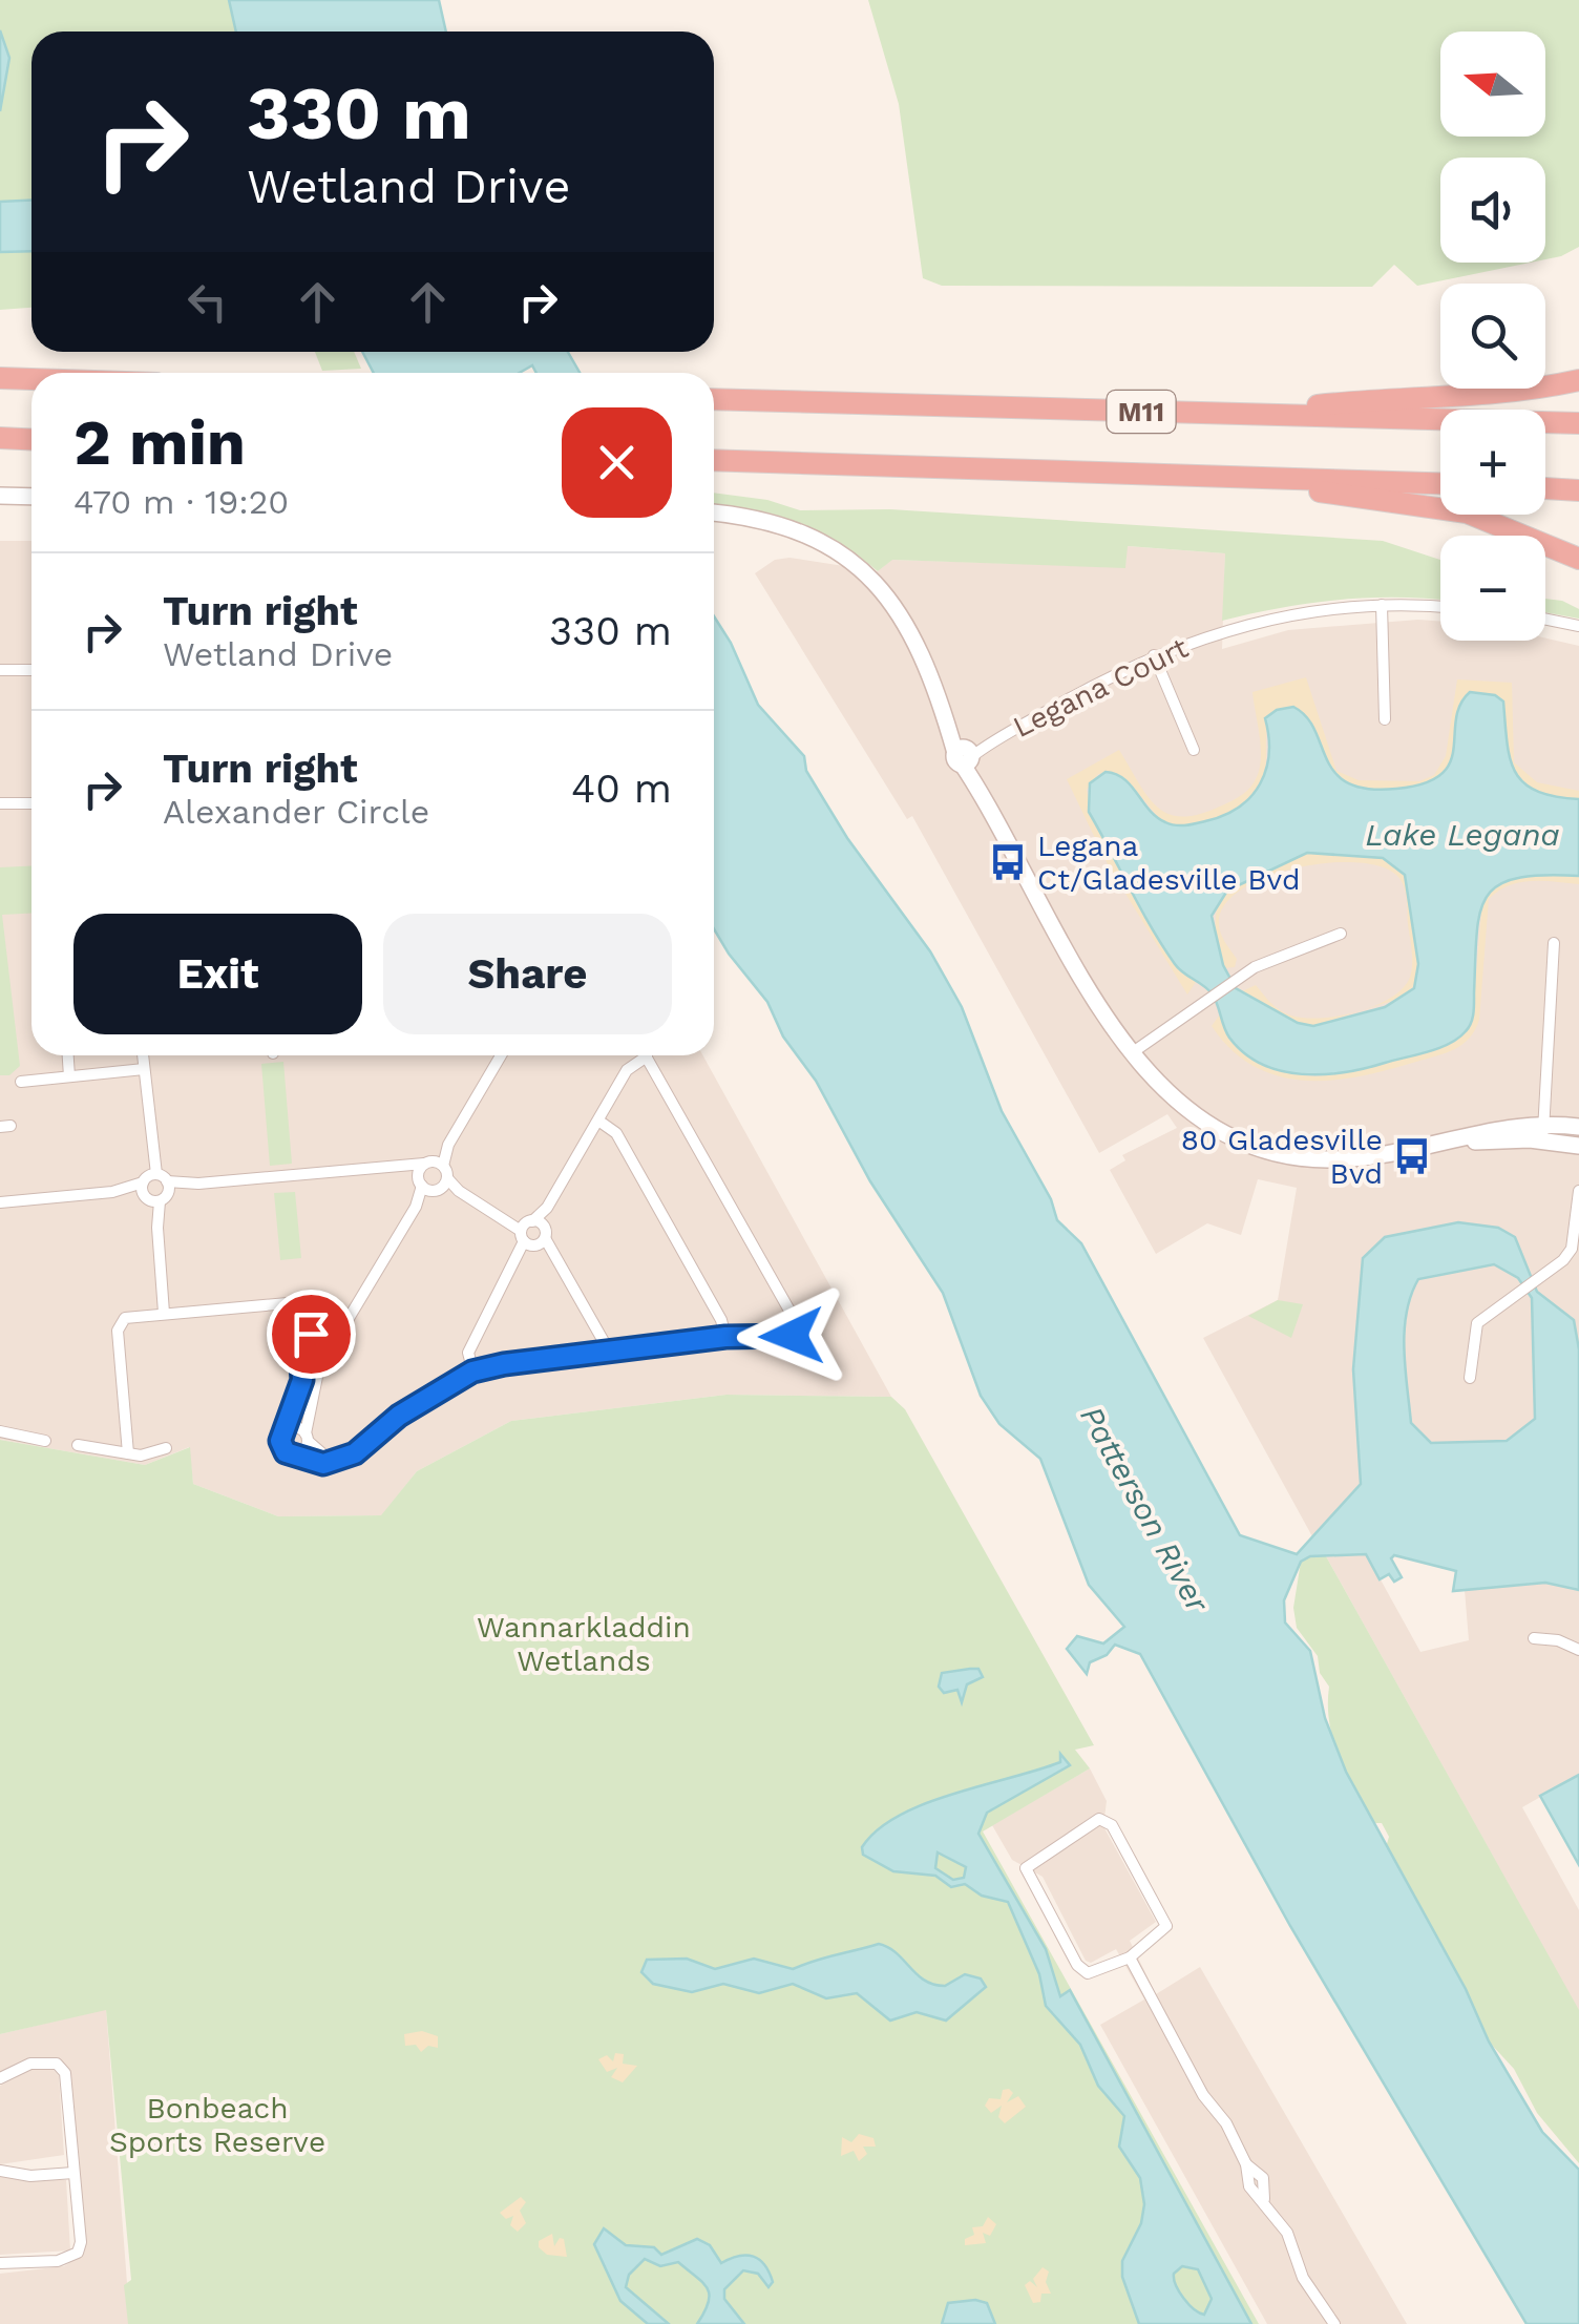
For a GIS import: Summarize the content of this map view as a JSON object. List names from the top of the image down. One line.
{"streets":{"highway":["M11"],"street":["Legana Court"]},"water":["Lake Legana","Patterson River"],"parks":["Wannarkladdin Wetlands","Bonbeach Sports Reserve"],"places":{"bus stop":["Legana Ct/Gladesville Bvd","80 Gladesville Bvd"]},"north":"left","page":{"map_buttons":["+","−"],"turn":["330 m","Wetland Drive"],"heading":["2 min","470 m · 19:20"],"list":[{"name":"Turn right","note":"Wetland Drive","value":"330 m"},{"name":"Turn right","note":"Alexander Circle","value":"40 m"}],"buttons":["Exit","Share"]}}
